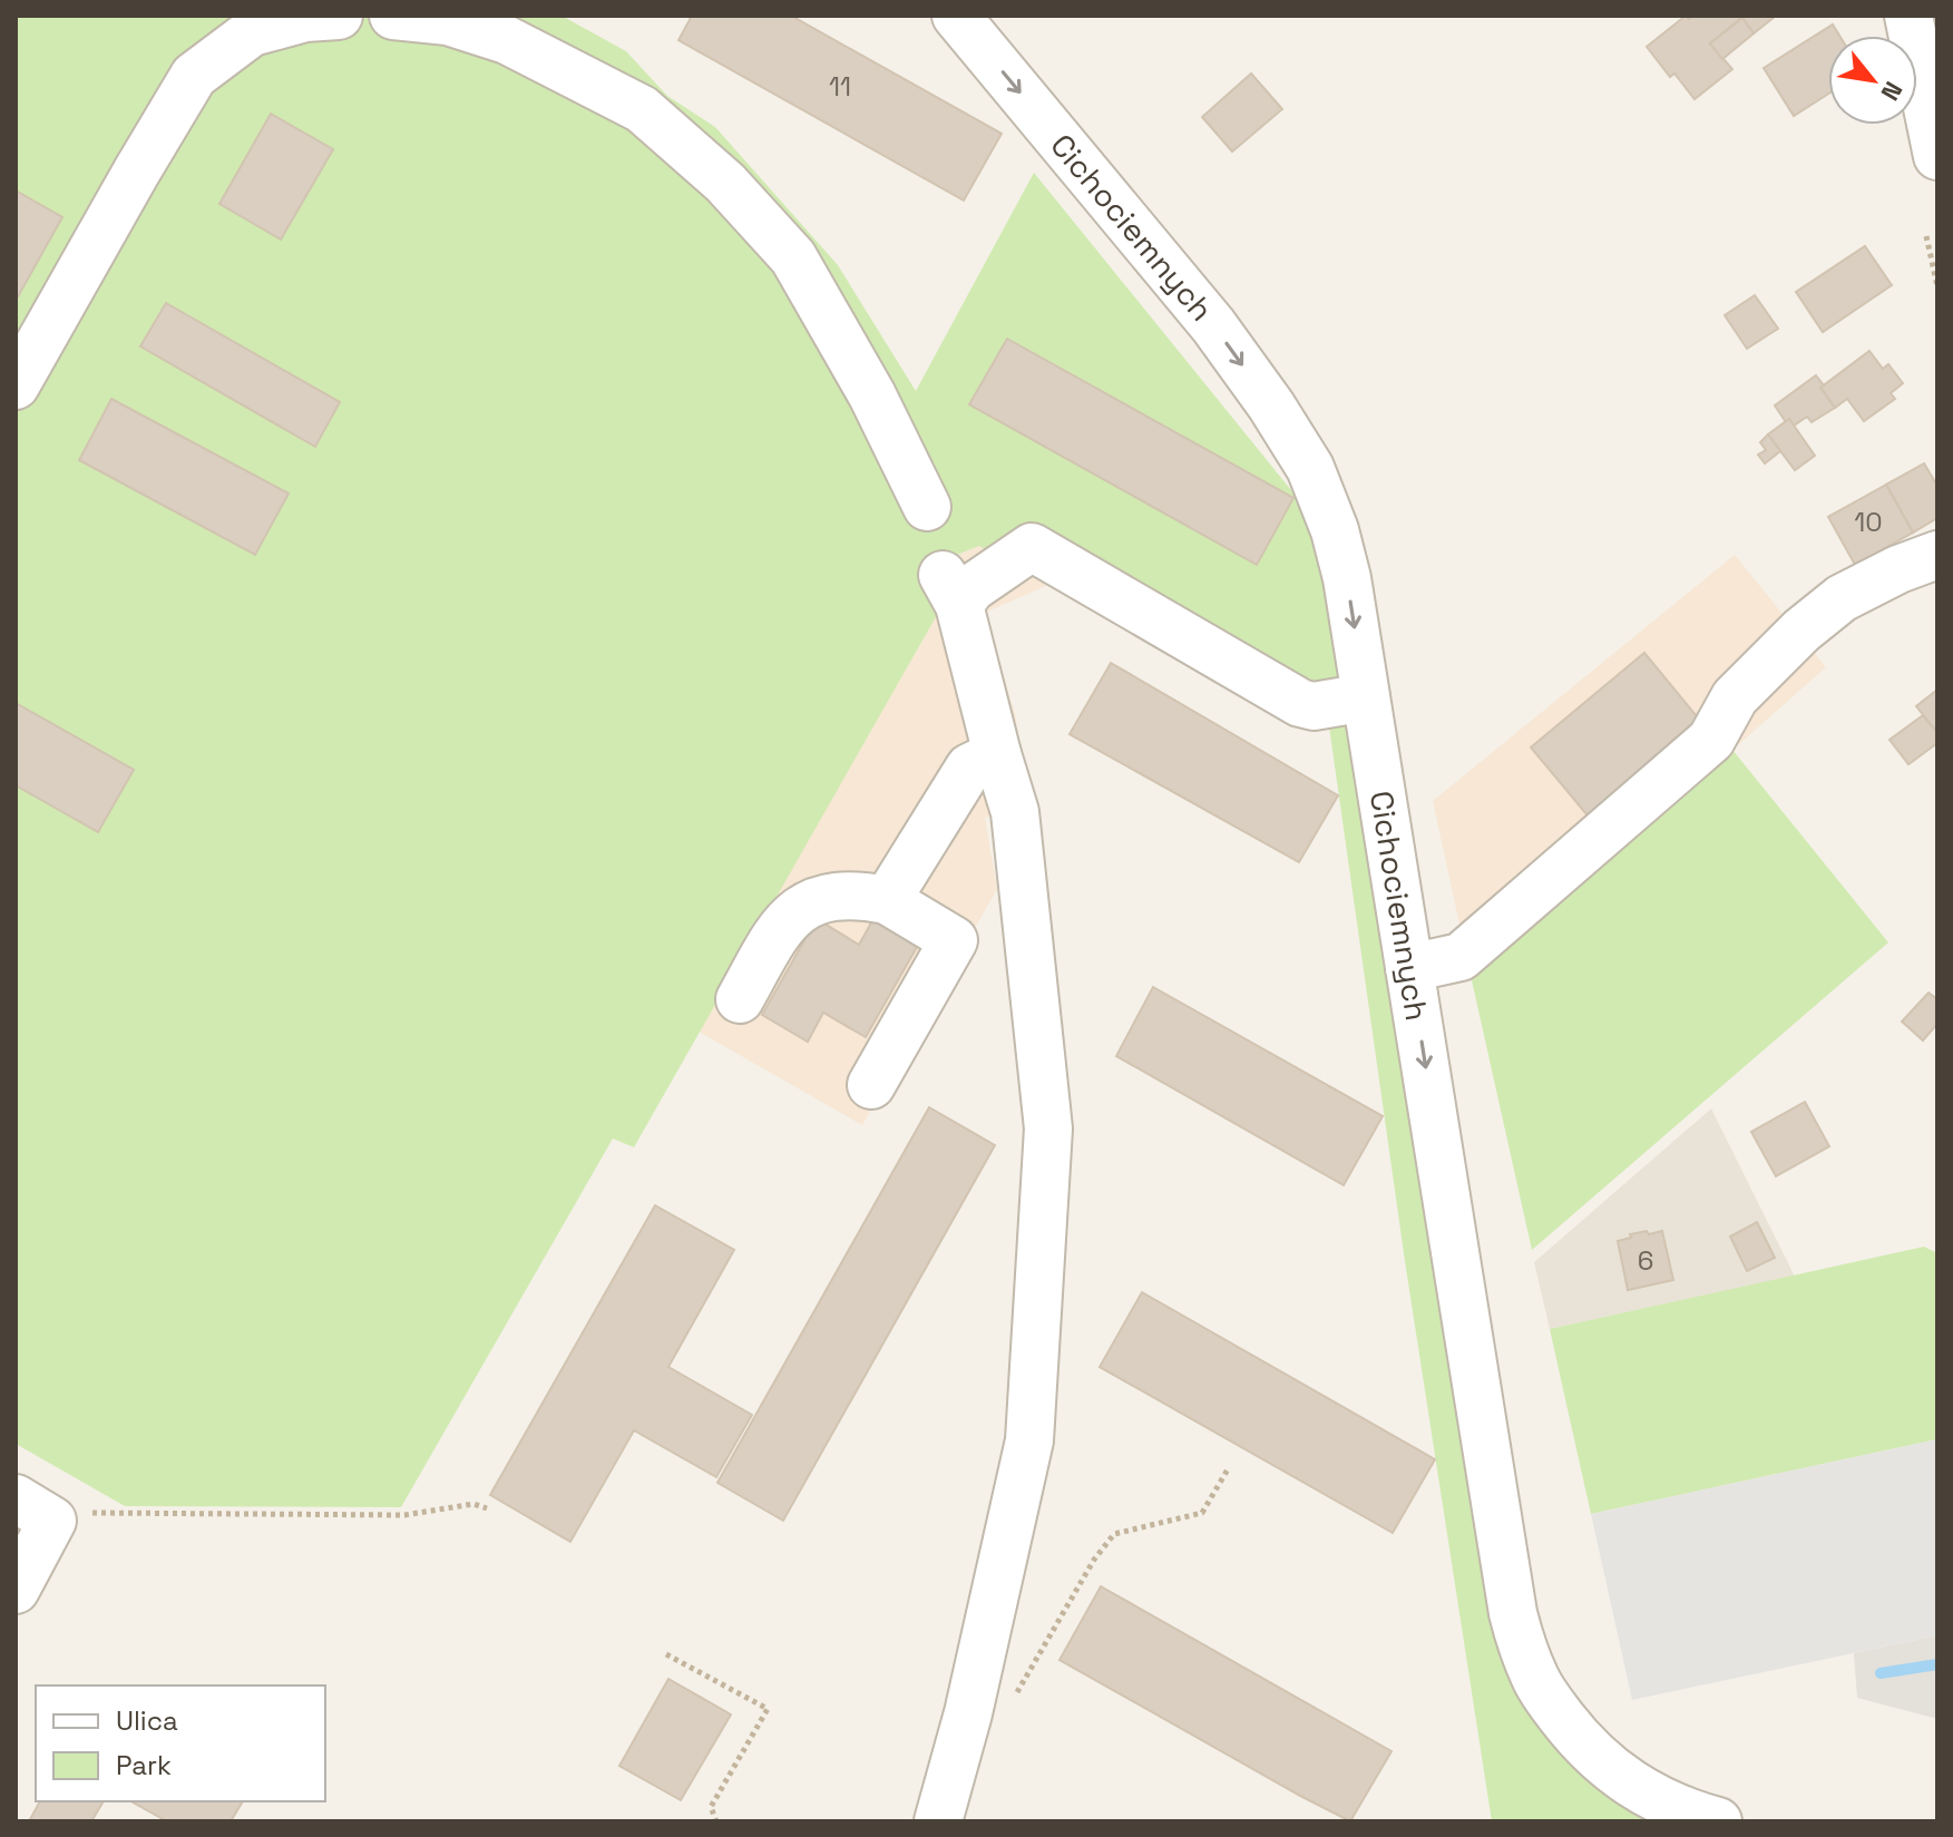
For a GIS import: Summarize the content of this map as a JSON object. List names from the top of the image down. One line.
{"streets":{"street":["Cichociemnych"]},"one_way":["Cichociemnych"],"house_numbers":["11","10","6"],"legend":["Ulica","Park"],"north":"bottom right"}
